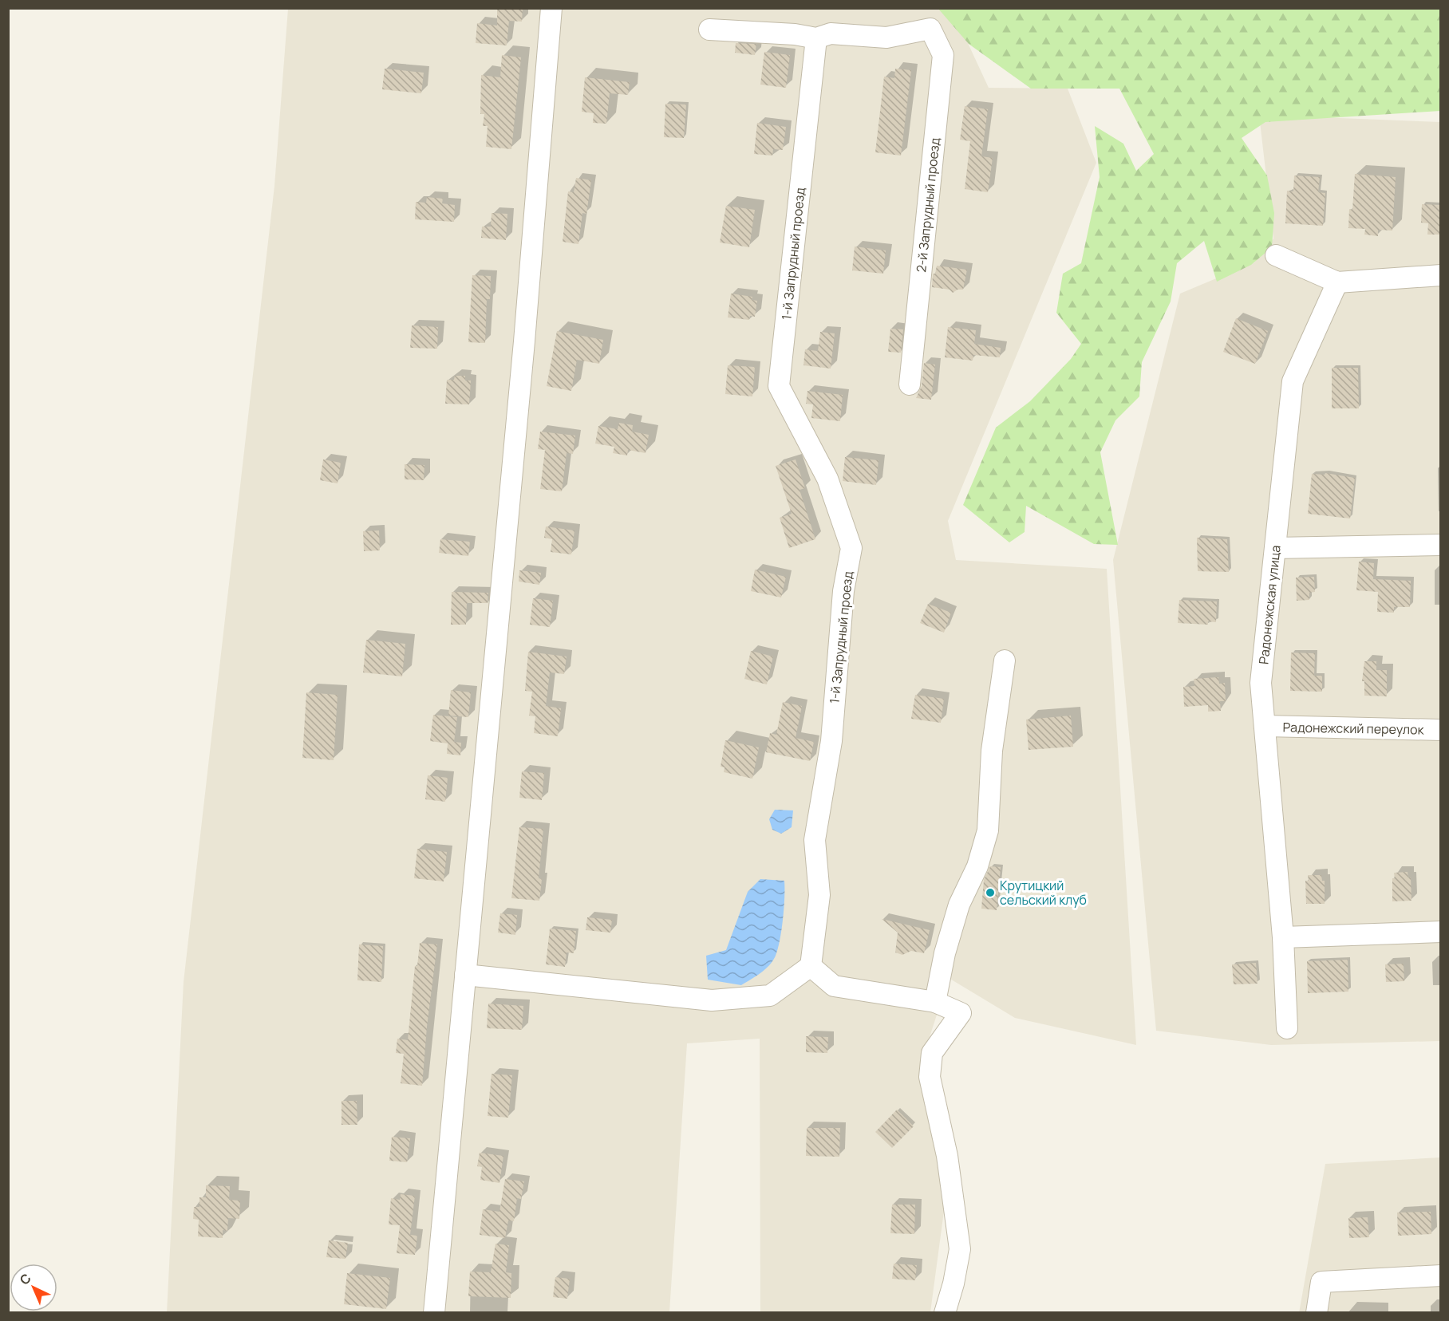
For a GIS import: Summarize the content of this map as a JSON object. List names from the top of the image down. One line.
{"streets":{"street":["2-й Запрудный проезд","1-й Запрудный проезд","Радонежская улица","Радонежский переулок"]},"crossings":[["2-й Запрудный проезд","1-й Запрудный проезд"],["Радонежская улица","Радонежский переулок"]],"places":["Крутицкий сельский клуб"],"north":"top left"}
